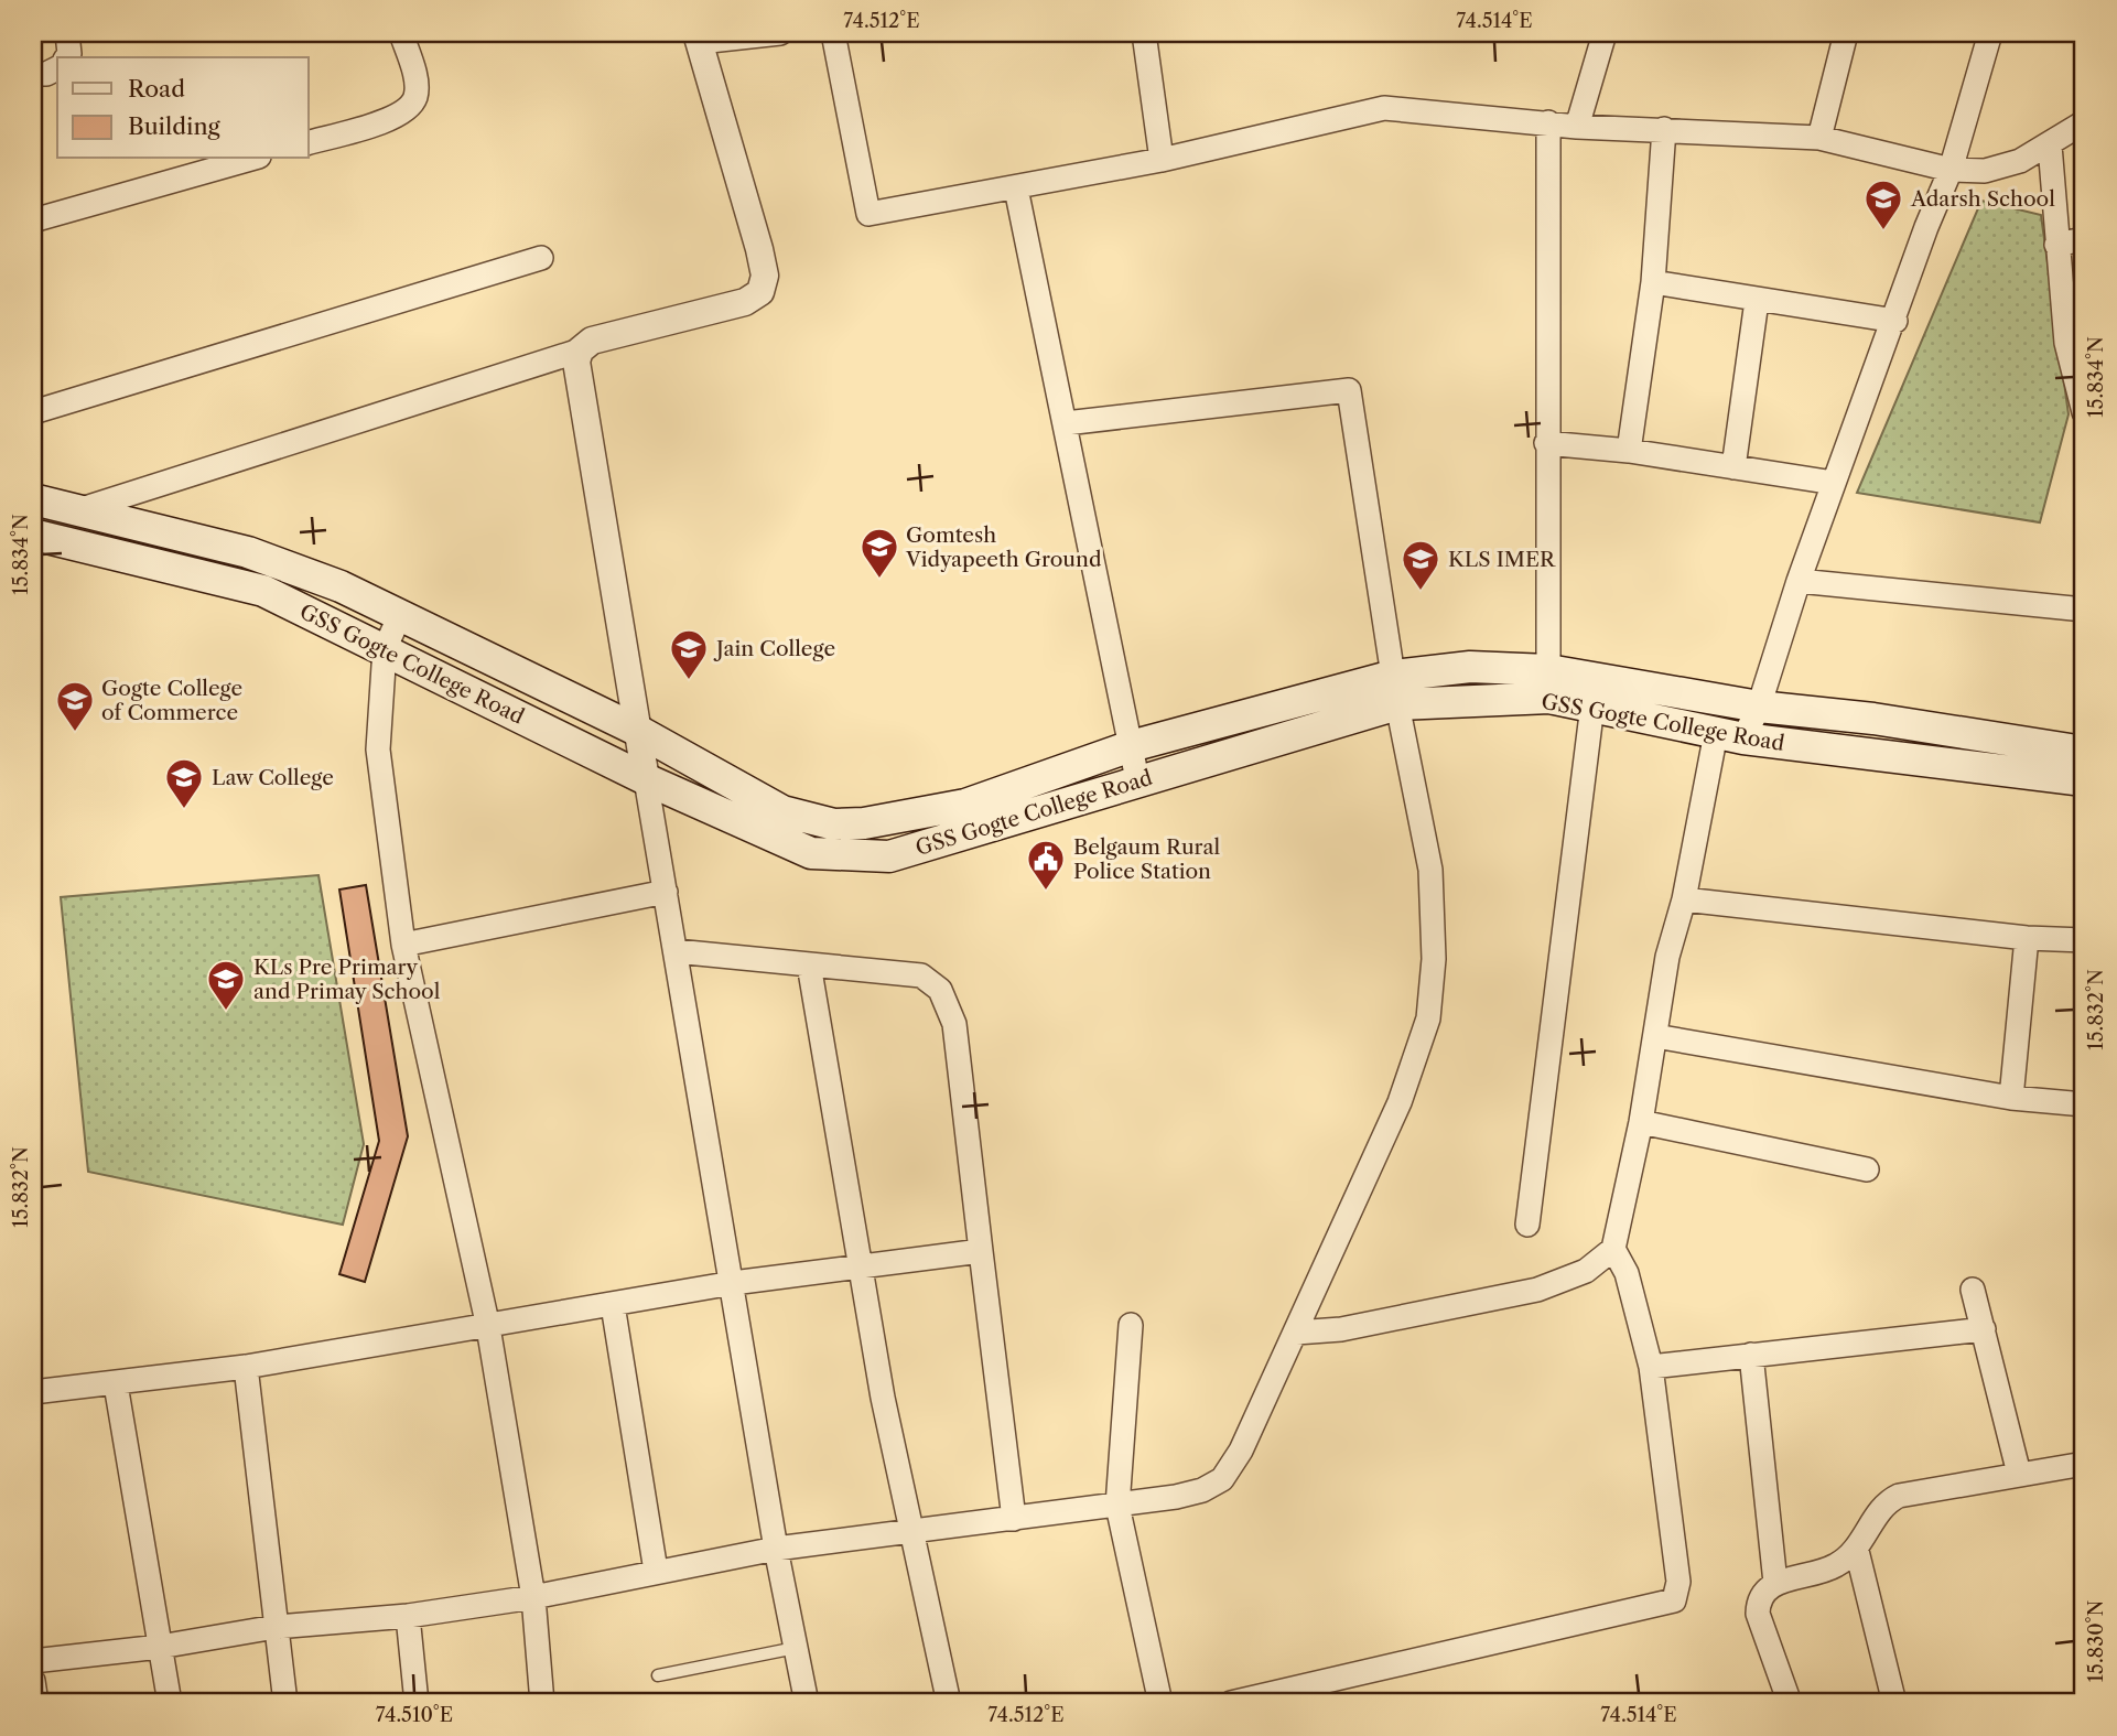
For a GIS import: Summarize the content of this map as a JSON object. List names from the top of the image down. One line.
{"streets":{"main road":["GSS Gogte College Road"]},"places":{"school or university":["Adarsh School","Gomtesh Vidyapeeth Ground","KLS IMER","Jain College","Gogte College of Commerce","Law College","KLs Pre Primary and Primay School"],"public building":["Belgaum Rural Police Station"]},"legend":["Road","Building"],"coordinates":["74.512°E","74.514°E","15.834°N","15.832°N","15.830°N","74.510°E"]}
